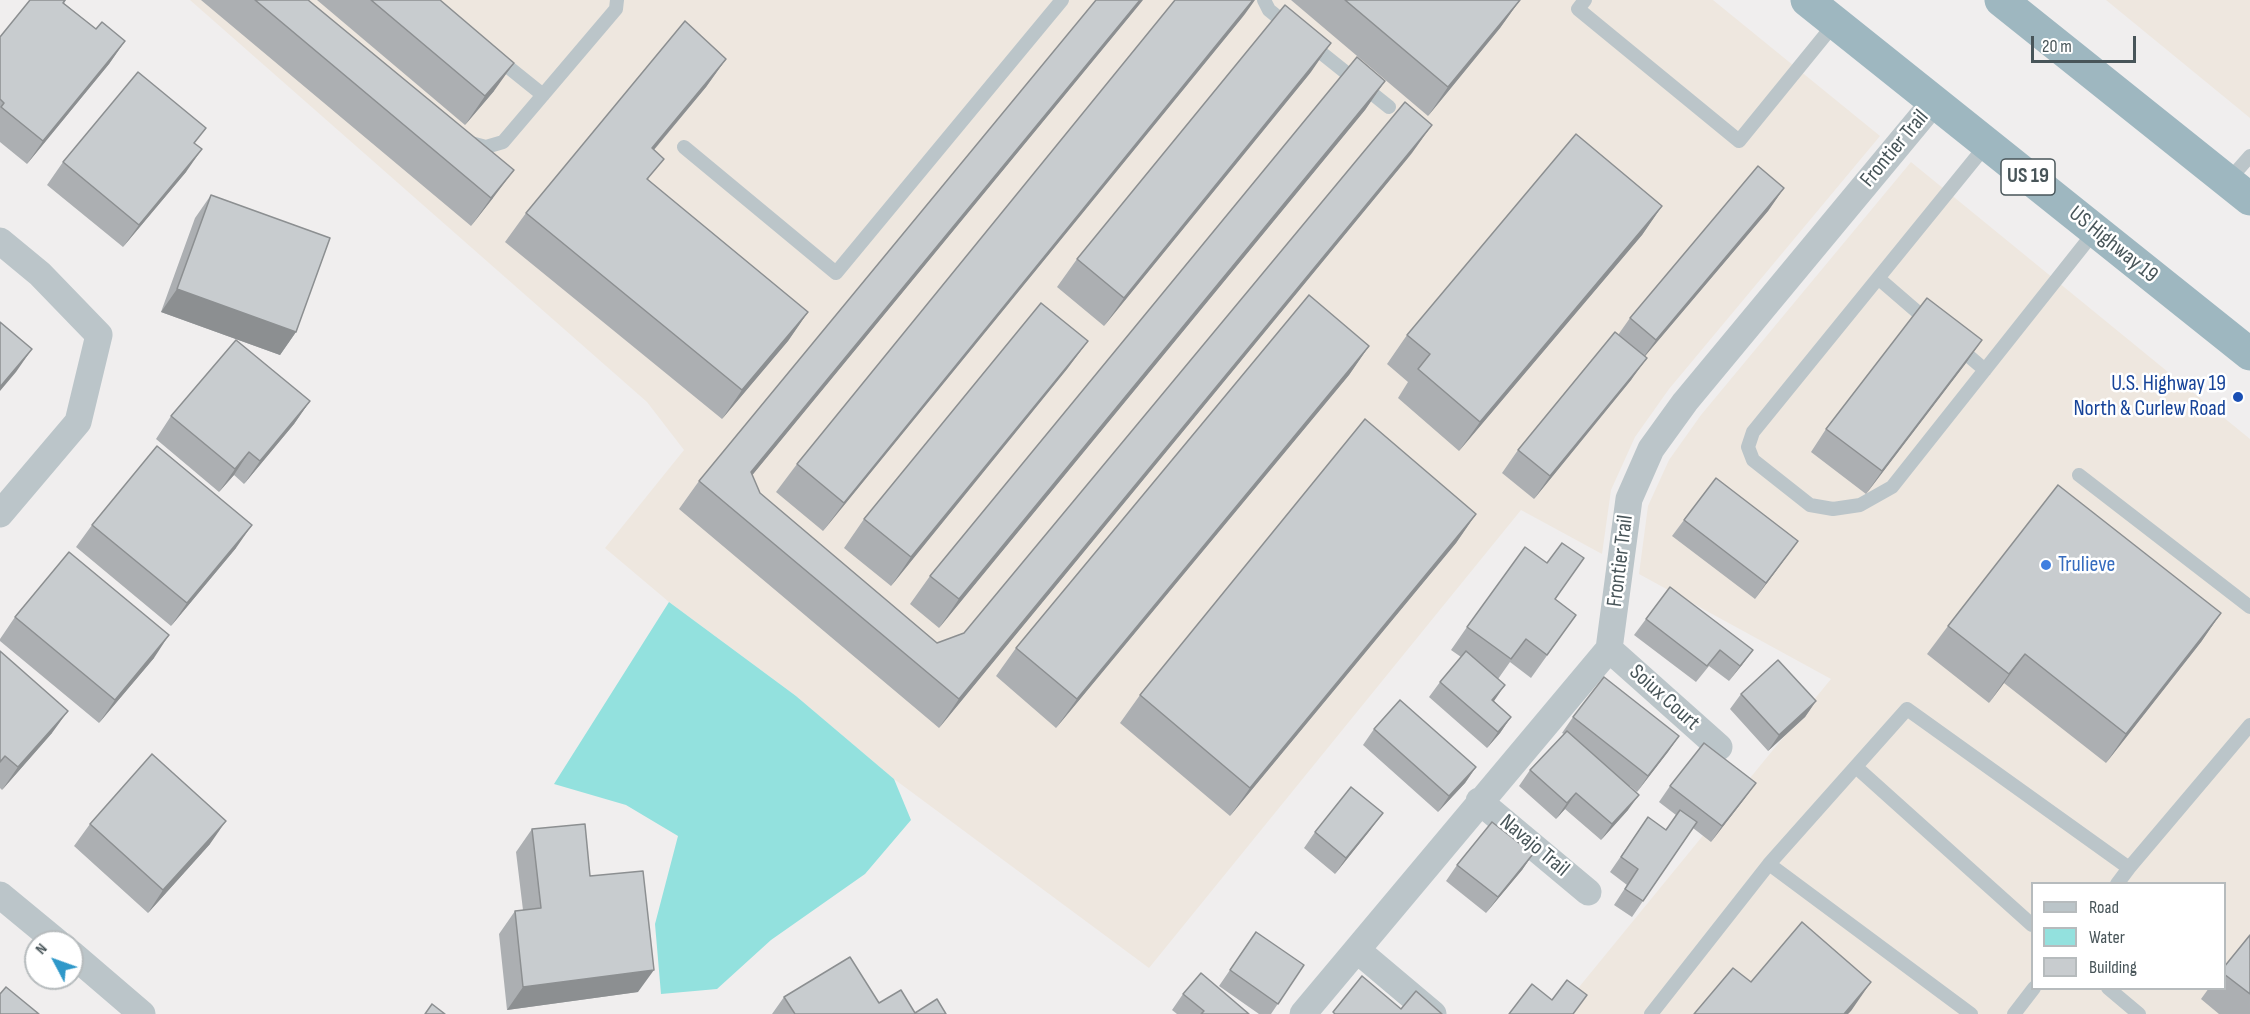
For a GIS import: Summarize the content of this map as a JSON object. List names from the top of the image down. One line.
{"streets":{"highway":["US 19","US Highway 19"],"street":["Frontier Trail","Soiux Court","Navajo Trail"]},"crossings":[["Frontier Trail","US Highway 19"],["Frontier Trail","Soiux Court"]],"places":["U.S. Highway 19 North & Curlew Road","Trulieve"],"legend":["Road","Water","Building"],"scale_bar":"20 m","north":"top left"}
